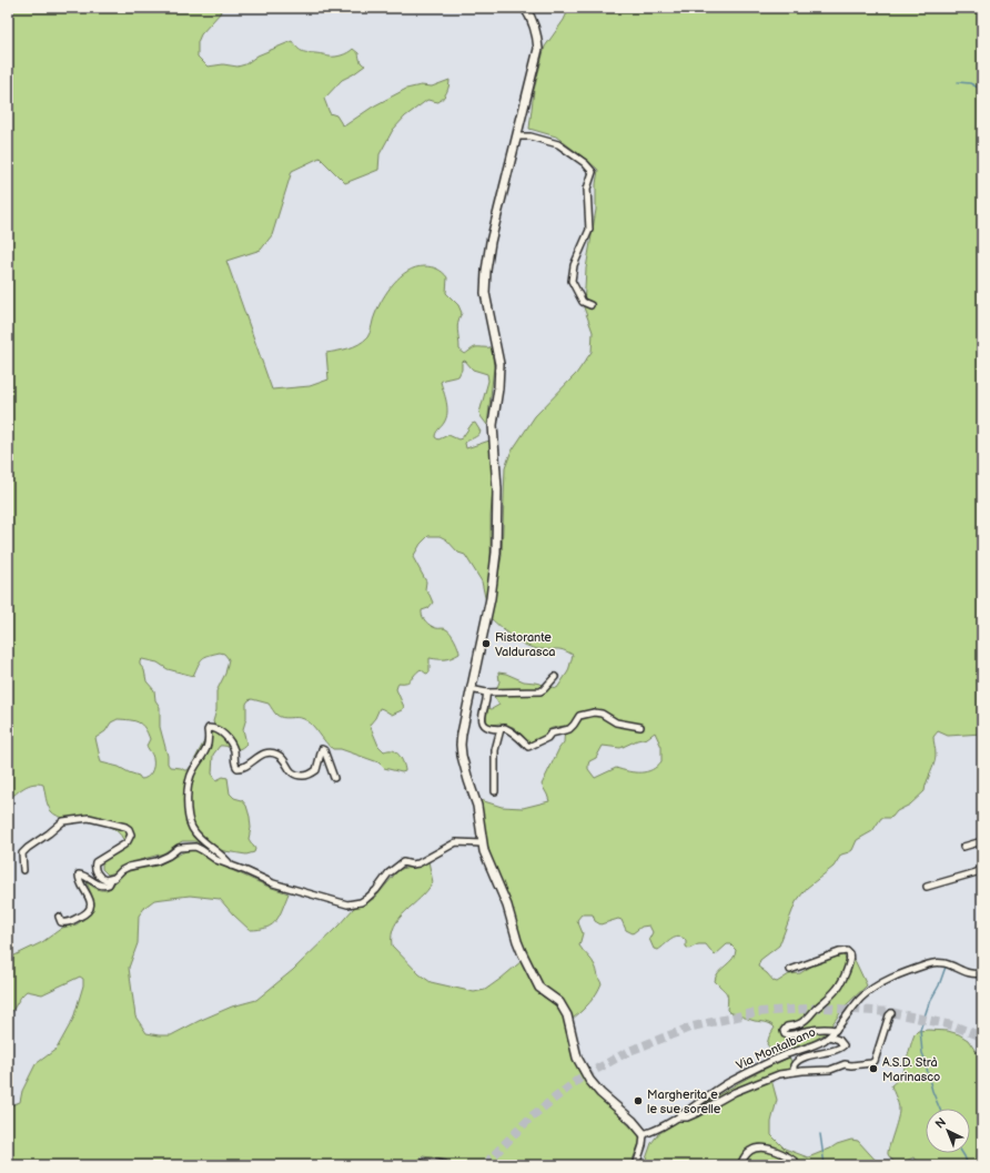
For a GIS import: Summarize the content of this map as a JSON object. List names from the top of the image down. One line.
{"streets":{"street":["Via Montalbano"]},"places":["Ristorante Valdurasca","A.S.D. Strà Marinasco","Margherita e le sue sorelle"],"north":"top left"}
